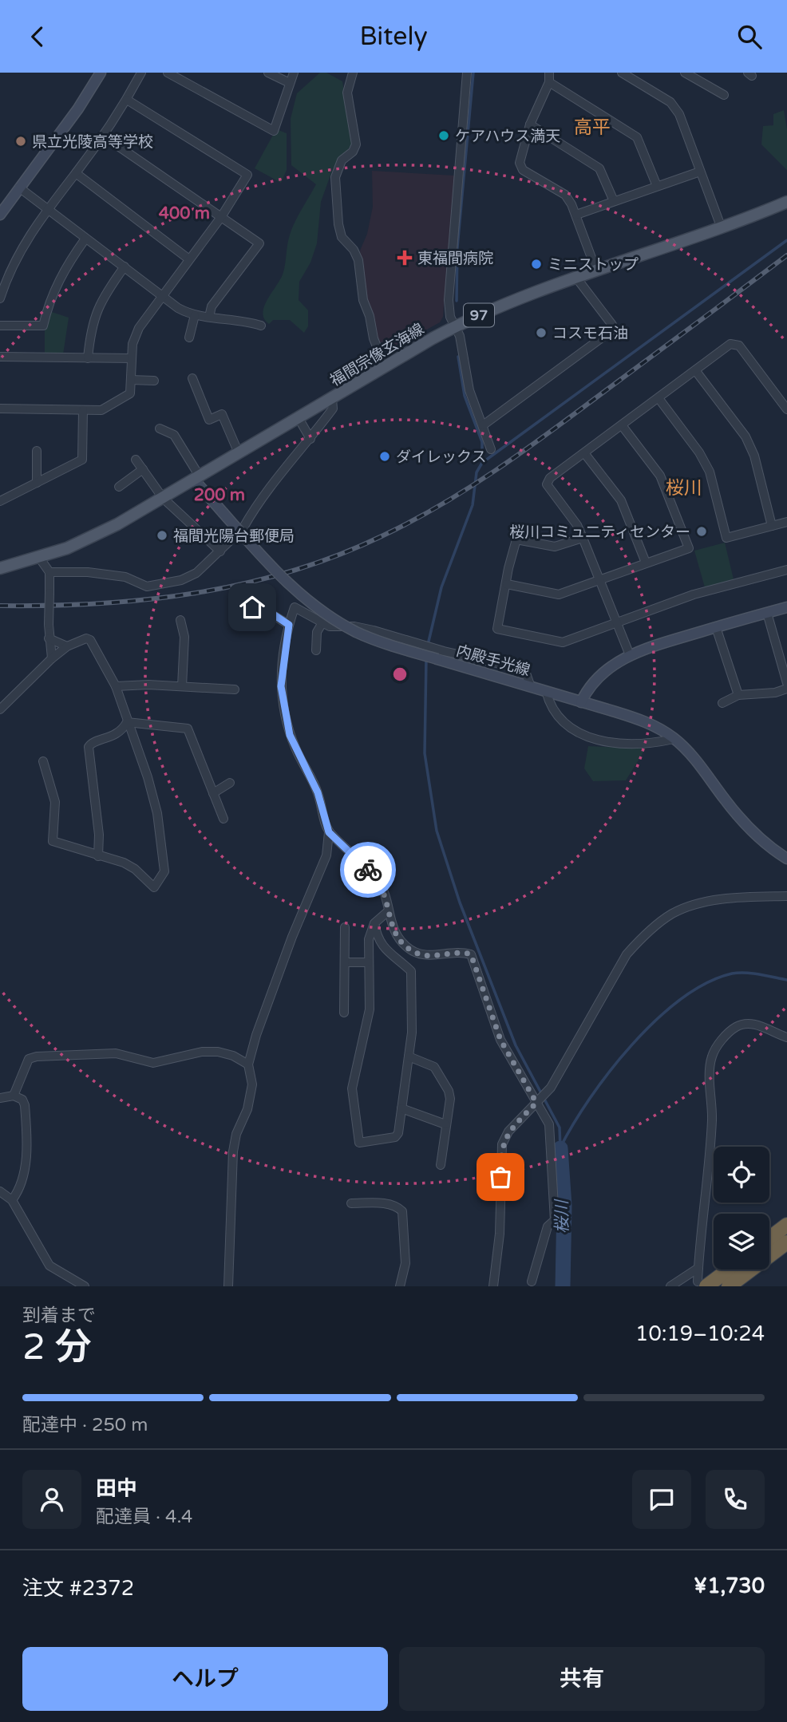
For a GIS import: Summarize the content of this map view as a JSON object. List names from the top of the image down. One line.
{"streets":{"main road":["97","福間宗像玄海線","内殿手光線"]},"crossings":[["福間宗像玄海線","内殿手光線"]],"districts":["高平","桜川"],"water":["桜川"],"places":{"other":["ケアハウス満天","県立光陵高等学校","ミニストップ","コスモ石油","ダイレックス","桜川コミュ二ティセンター","福間光陽台郵便局"],"health":["東福間病院"]},"page":{"header":"Bitely","heading":["2 分","到着まで","10:19–10:24"],"panel":["田中","配達員 · 4.4","注文 #2372","¥1,730"],"bar":"配達中 · 250 m","buttons":["ヘルプ","共有"]},"rings":["400 m","200 m"]}
